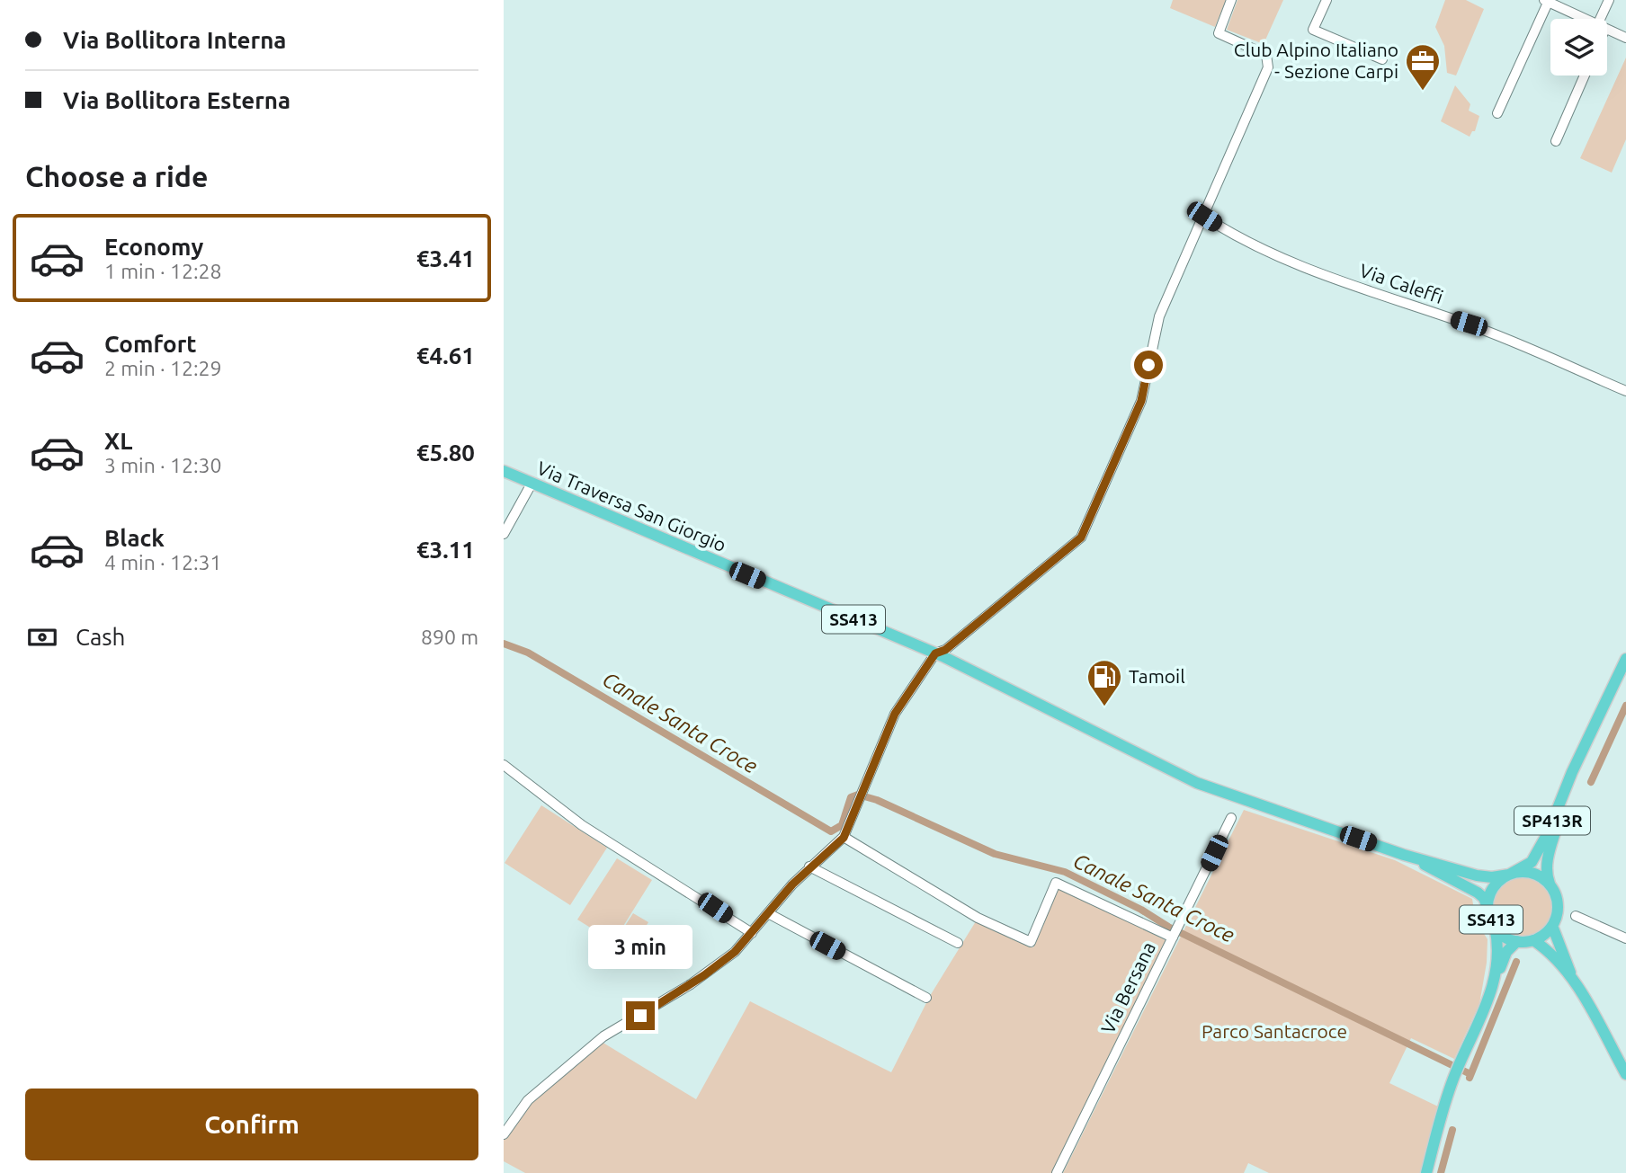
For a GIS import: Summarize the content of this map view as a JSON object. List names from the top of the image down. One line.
{"streets":{"main road":["Via Traversa San Giorgio","SS413","SP413R"],"street":["Via Caleffi","Via Bersana"]},"crossings":[["Via Traversa San Giorgio","SS413"],["Via Traversa San Giorgio","SP413R"],["SS413","SP413R"]],"water":["Canale Santa Croce"],"parks":["Parco Santacroce"],"places":{"office":["Club Alpino Italiano - Sezione Carpi"],"fuel station":["Tamoil"]},"page":{"banner":["Via Bollitora Interna","Via Bollitora Esterna"],"heading":"Choose a ride","list":[{"name":"Economy","note":"1 min · 12:28","value":"€3.41"},{"name":"Comfort","note":"2 min · 12:29","value":"€4.61"},{"name":"XL","note":"3 min · 12:30","value":"€5.80"},{"name":"Black","note":"4 min · 12:31","value":"€3.11"}],"pay":["Cash","890 m"],"bubble":"3 min","buttons":"Confirm"}}
